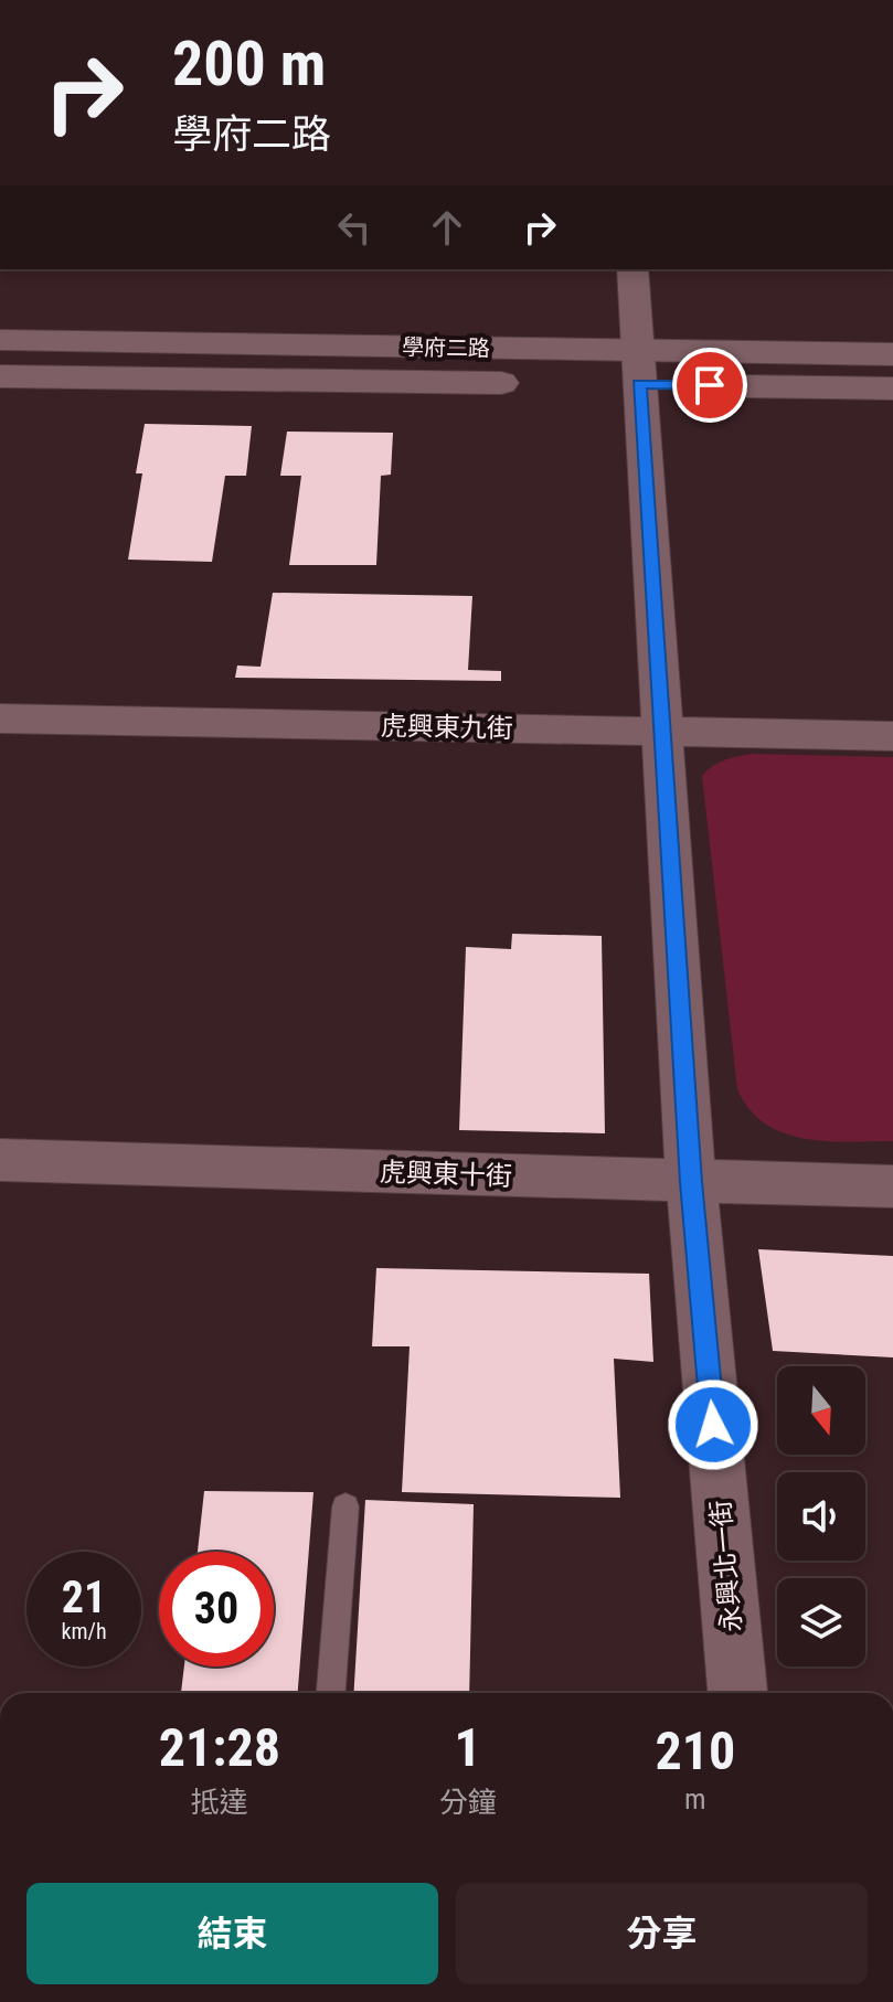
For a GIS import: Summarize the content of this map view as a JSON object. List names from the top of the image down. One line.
{"streets":{"street":["學府二路","虎興東九街","虎興東十街","永興北一街"]},"crossings":[["學府二路","永興北一街"],["虎興東九街","永興北一街"],["虎興東十街","永興北一街"]],"north":"bottom","page":{"turn":["200 m","學府二路"],"speed":"21 km/h","limit":"30","eta":["21:28","抵達","1","分鐘","210","m"],"buttons":["結束","分享"]}}
